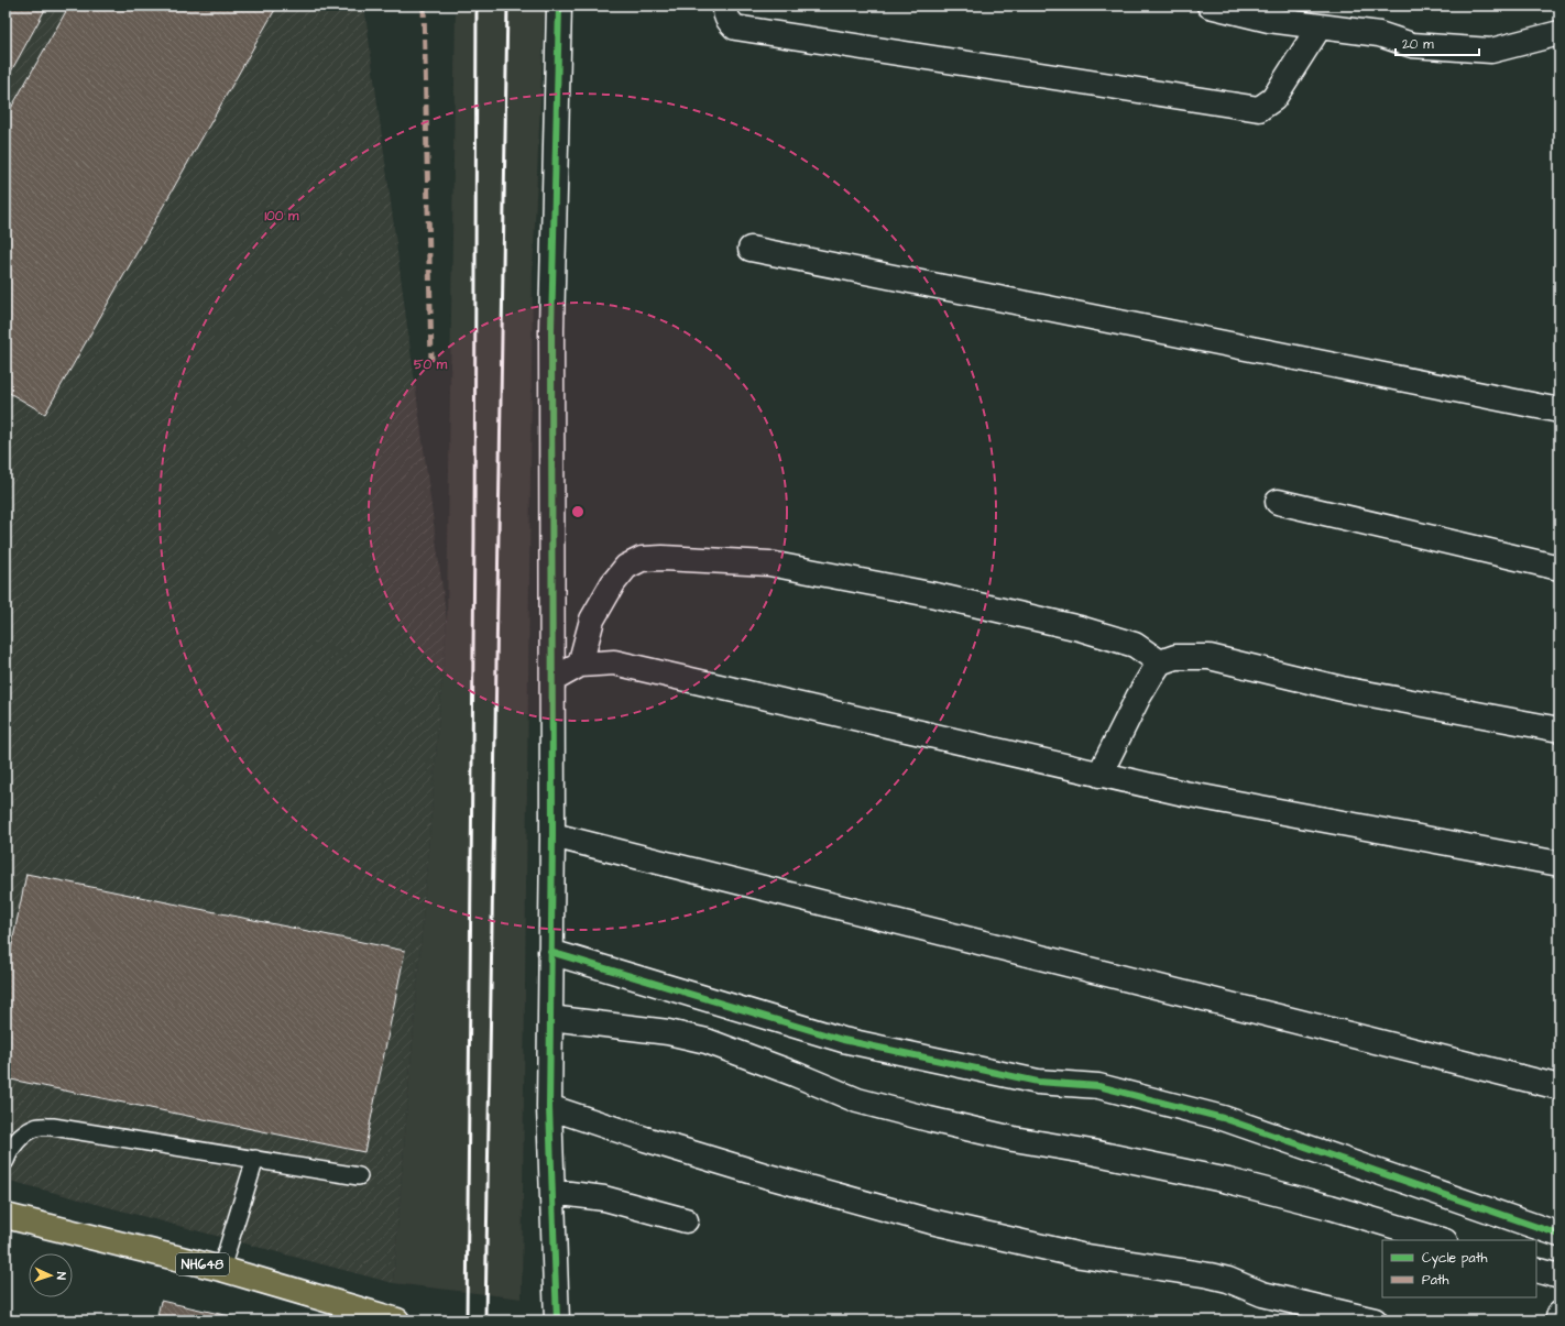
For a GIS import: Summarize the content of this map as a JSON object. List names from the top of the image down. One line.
{"streets":{"highway":["NH648"]},"legend":["Cycle path","Path"],"scale_bar":"20 m","north":"right","rings":["100 m","50 m"]}
